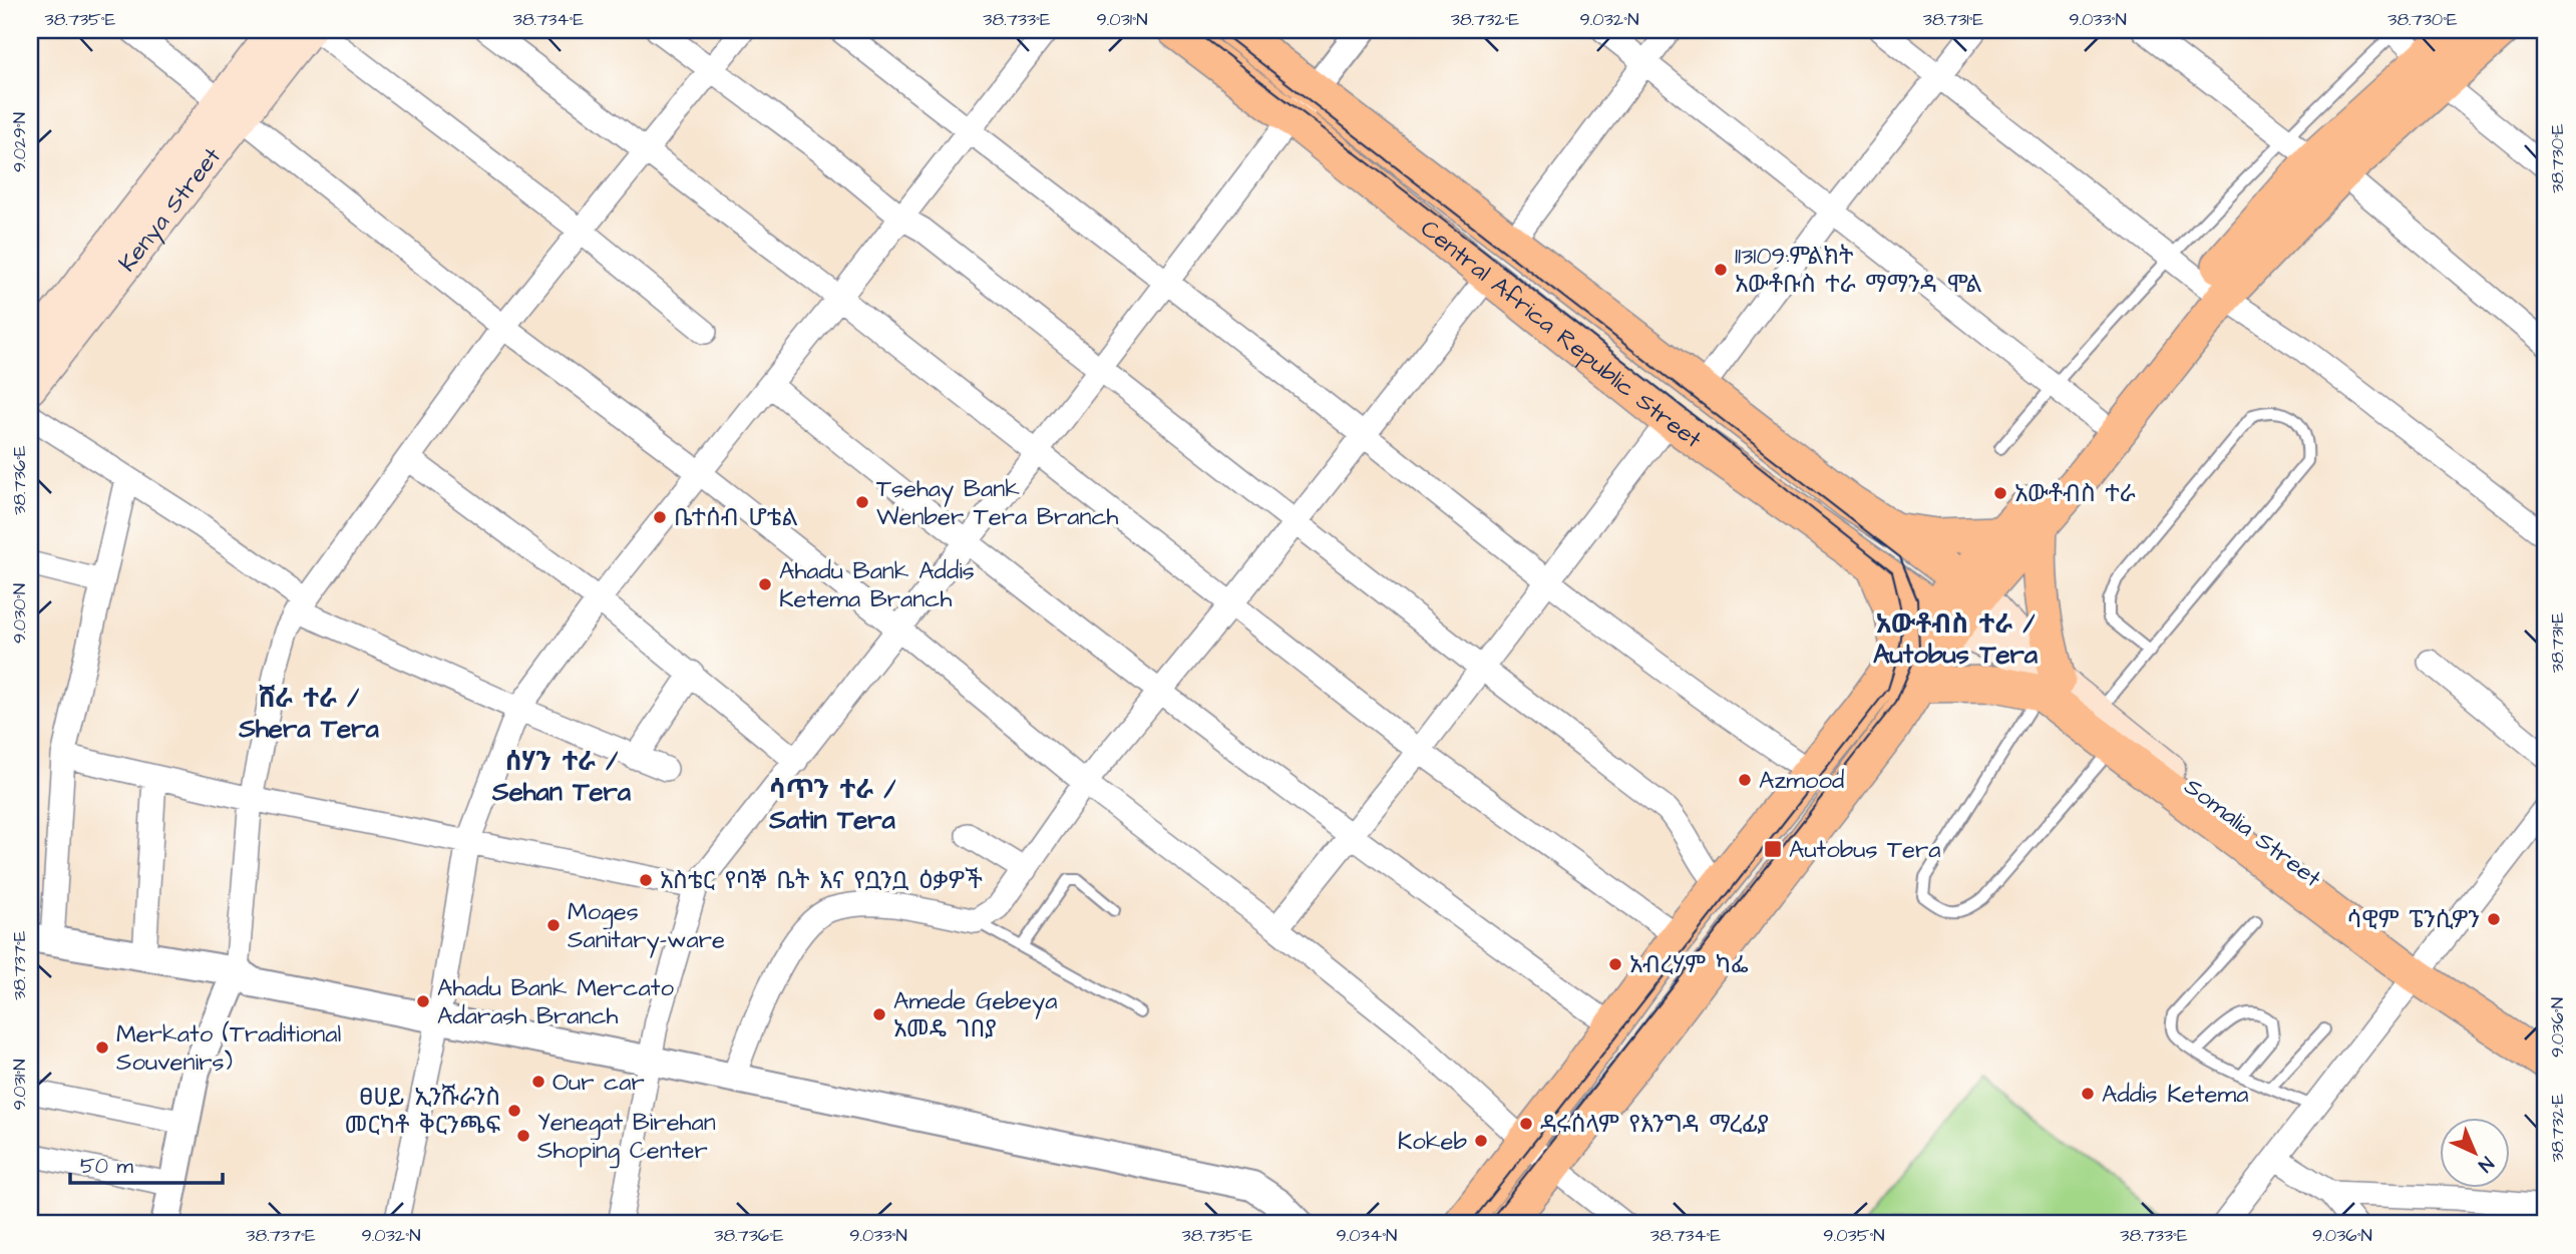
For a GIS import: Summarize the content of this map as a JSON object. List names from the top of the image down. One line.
{"streets":{"main road":["Kenya Street","Central Africa Republic Street","Somalia Street"]},"crossings":[["Central Africa Republic Street","Somalia Street"]],"districts":["አውቶብስ ተራ / Autobus Tera","ሸራ ተራ / Shera Tera","ሰሃን ተራ / Sehan Tera","ሳጥን ተራ / Satin Tera"],"places":{"other":["113109:ምልክት አውቶቡስ ተራ ማማንዳ ሞል","አውቶብስ ተራ","Tsehay Bank Wenber Tera Branch","ቤተሰብ ሆቴል","Ahadu Bank Addis Ketema Branch","Azmood","አስቴር የባኞ ቤት እና የቧንቧ ዕቃዎች","ሳዊም ፔንሲዎን","Moges Sanitary-ware","አብረሃም ካፌ","Ahadu Bank Mercato Adarash Branch","Amede Gebeya አመዴ ገበያ","Merkato (Traditional Souvenirs)","Our car","Addis Ketema","ፀሀይ ኢንሹራንስ መርካቶ ቅርንጫፍ","ዳሩሰላም የእንግዳ ማረፊያ","Yenegat Birehan Shoping Center","Kokeb"],"transit":["Autobus Tera"]},"scale_bar":"50 m","north":"bottom right","coordinates":["38.735°E","38.734°E","38.733°E","9.031°N","38.732°E","9.032°N","38.731°E","9.033°N","38.730°E","9.029°N","38.736°E","9.030°N","38.737°E","9.036°N","9.034°N","9.035°N"]}
